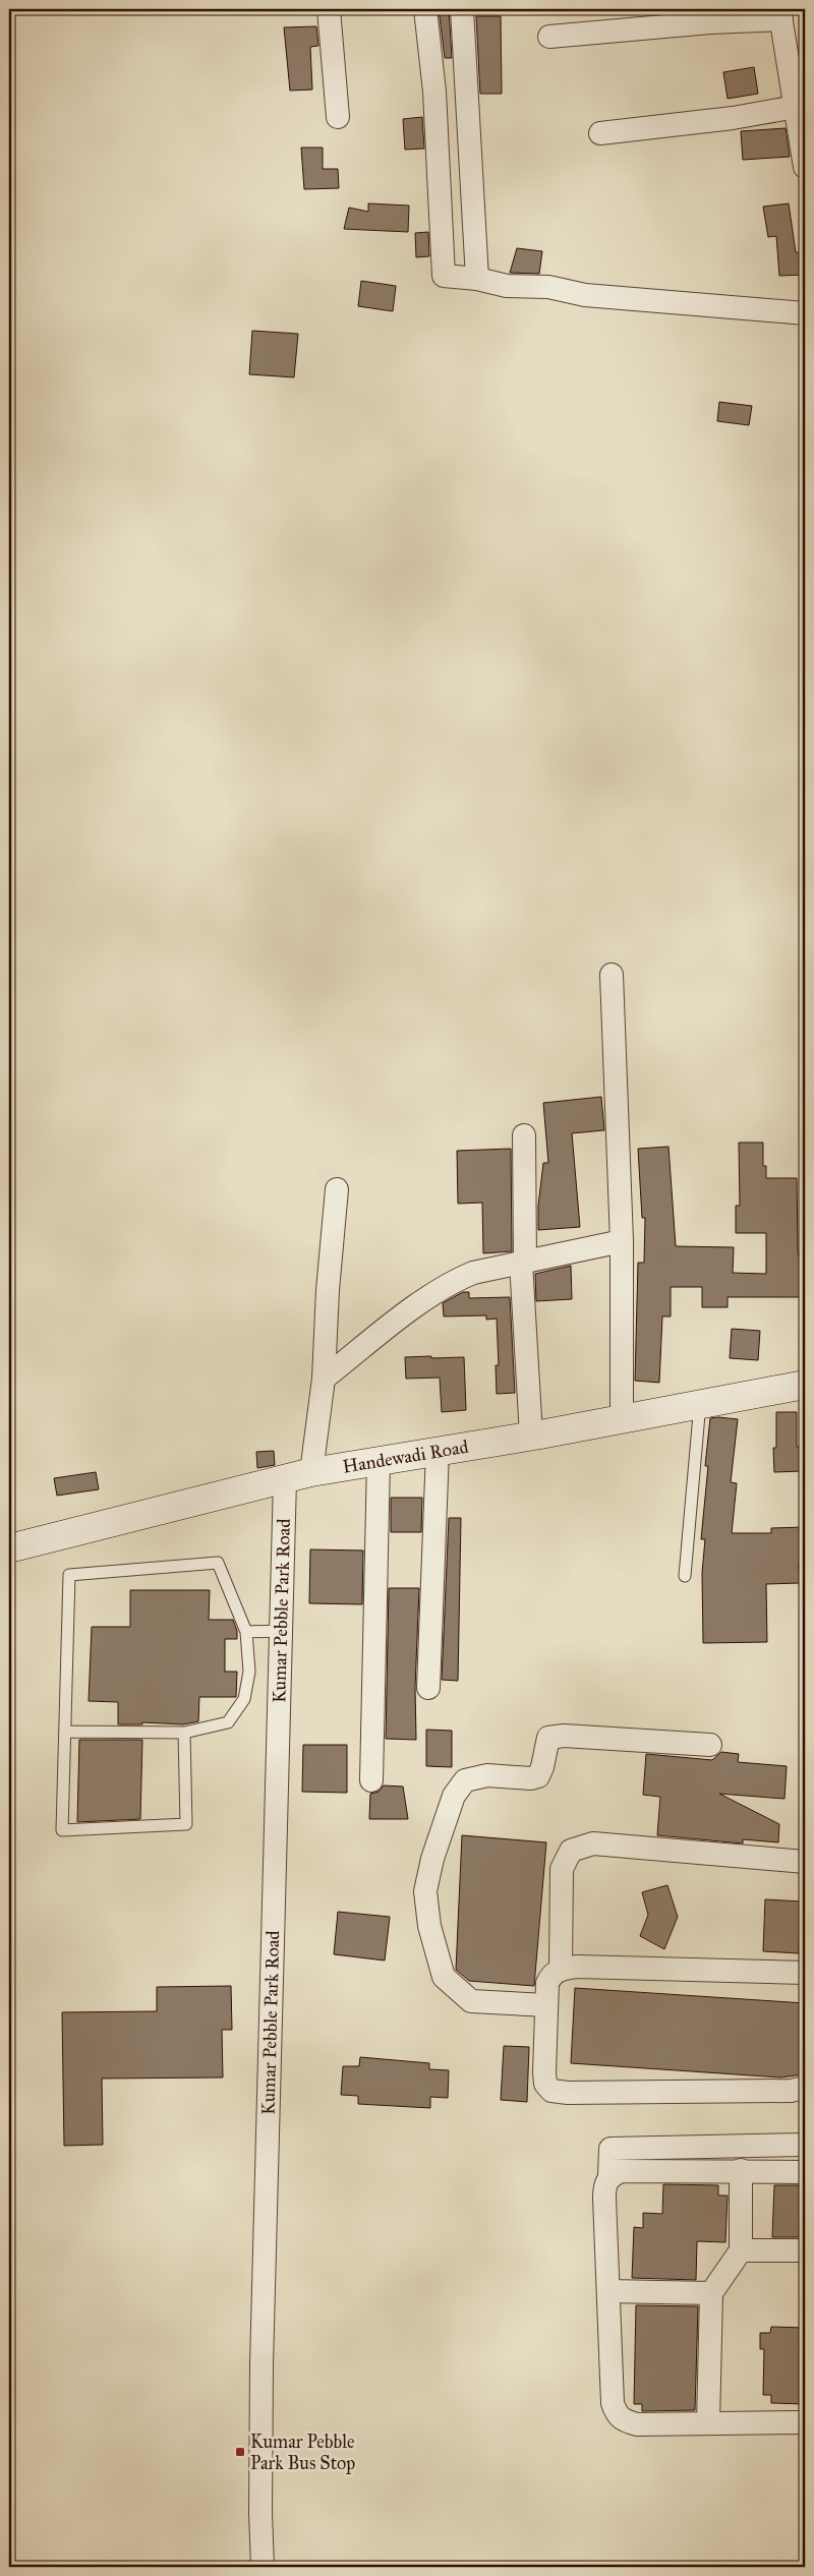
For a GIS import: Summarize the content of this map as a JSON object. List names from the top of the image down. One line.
{"streets":{"main road":["Handewadi Road"],"street":["Kumar Pebble Park Road"]},"crossings":[["Handewadi Road","Kumar Pebble Park Road"]],"places":{"transit":["Kumar Pebble Park Bus Stop"]}}
